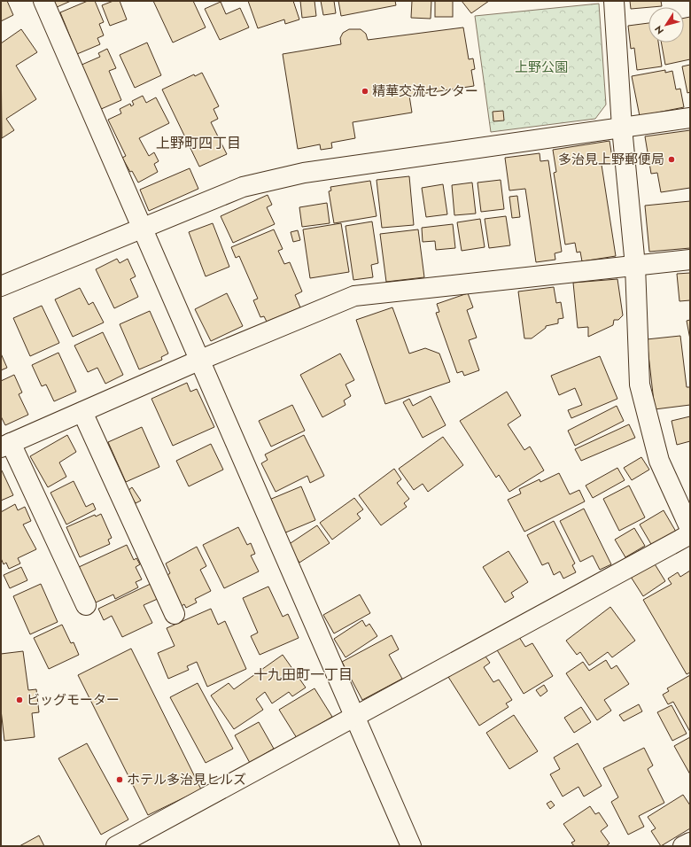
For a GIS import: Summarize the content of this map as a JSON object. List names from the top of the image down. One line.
{"districts":["上野町四丁目","十九田町一丁目"],"parks":["上野公園"],"places":["精華交流センター","多治見上野郵便局","ビッグモーター","ホテル多治見ヒルズ"],"north":"bottom left"}
